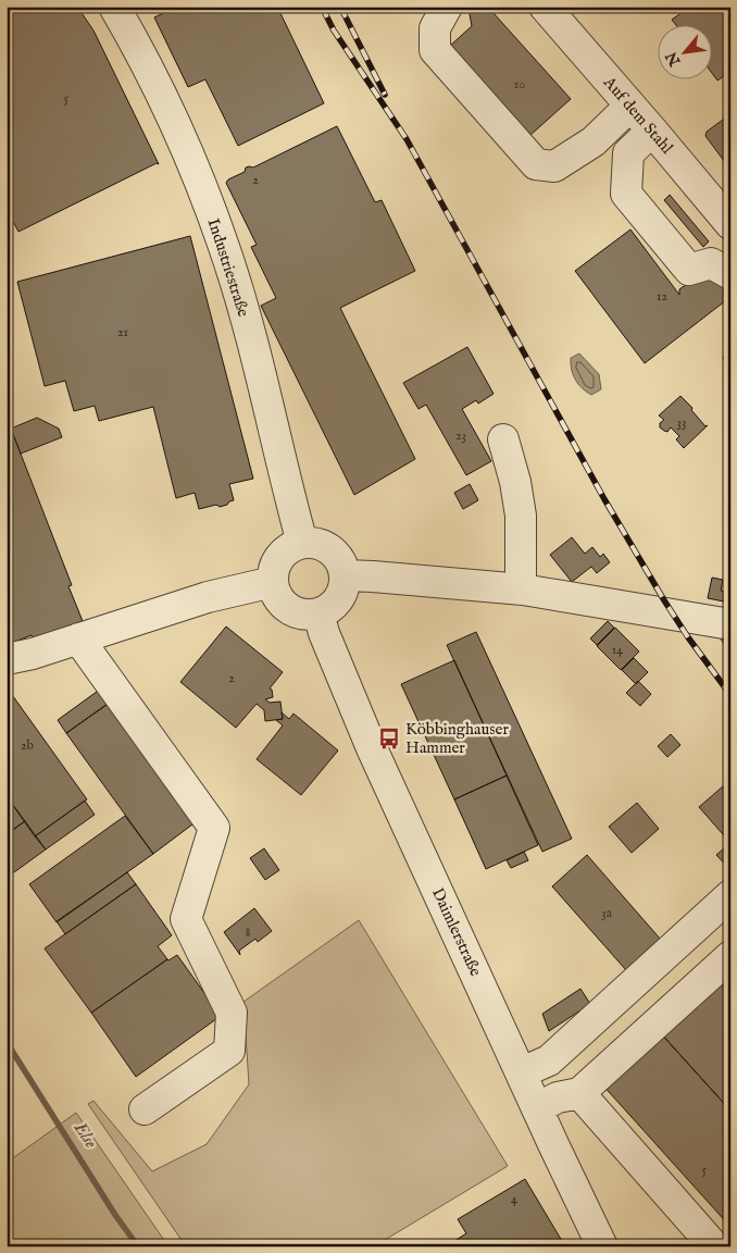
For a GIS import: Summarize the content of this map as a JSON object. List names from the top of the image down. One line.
{"streets":{"street":["Auf dem Stahl","Industriestraße","Daimlerstraße"]},"crossings":[["Industriestraße","Daimlerstraße"]],"water":["Else"],"places":{"bus stop":["Köbbinghauser Hammer"]},"house_numbers":["10","5","2","12","21","33","23","14","2","2b","3a","8","5","4"],"north":"bottom left"}
